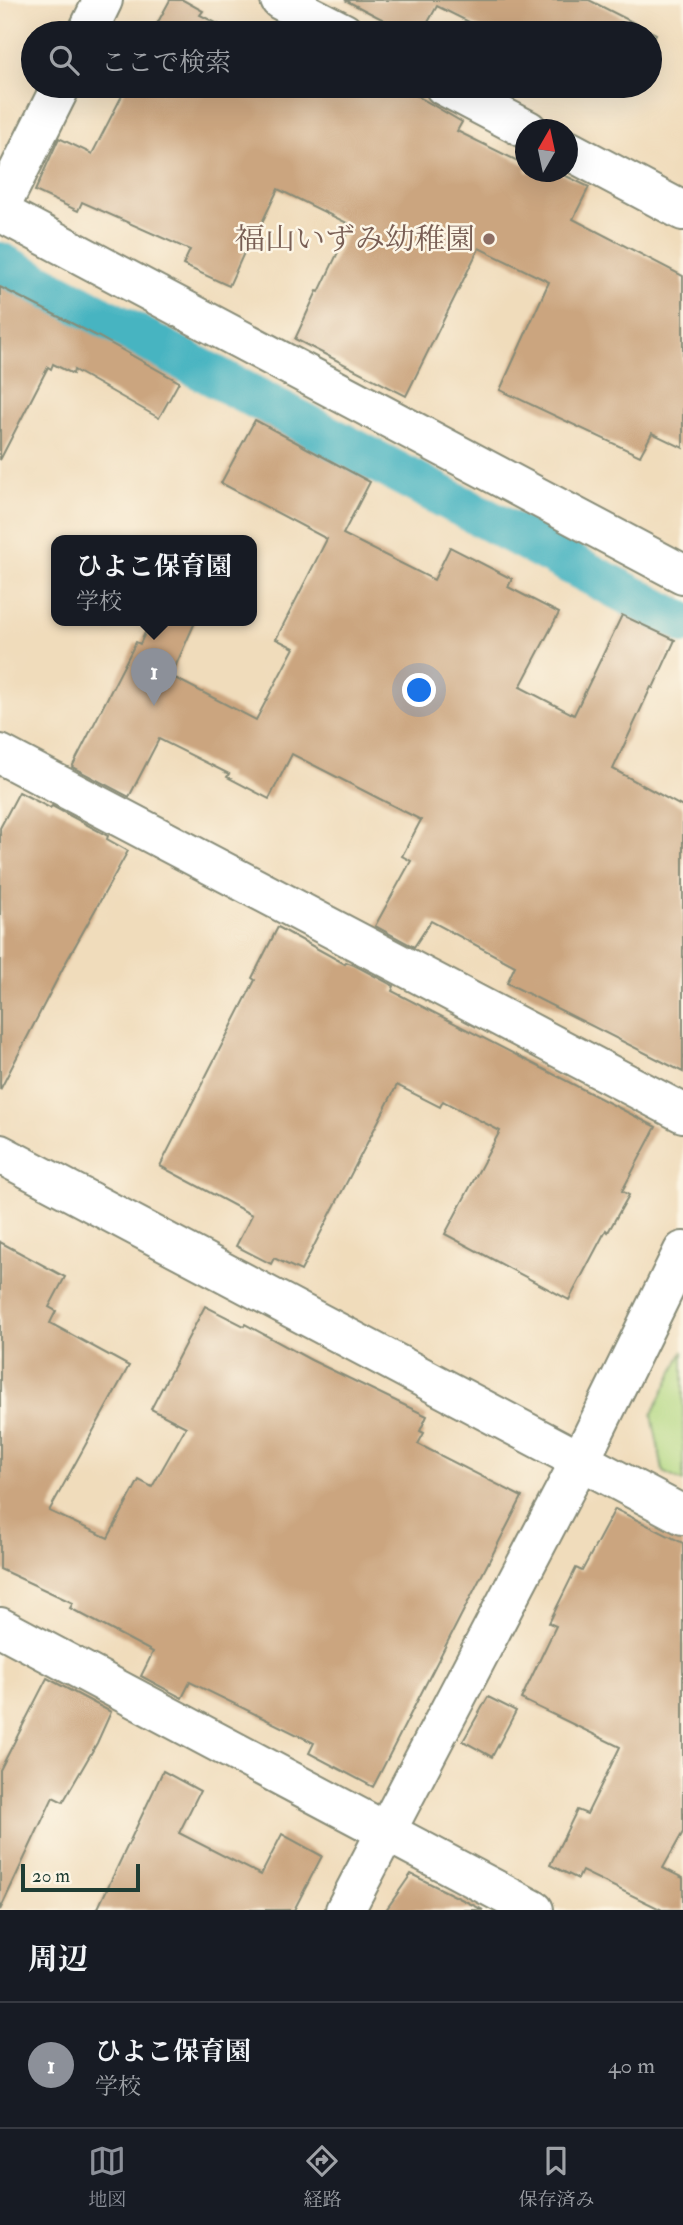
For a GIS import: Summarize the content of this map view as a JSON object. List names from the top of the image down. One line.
{"places":["福山いずみ幼稚園"],"scale_bar":"20 m","north":"top","page":{"search":"ここで検索","popup":["ひよこ保育園","学校"],"pins":"1","scale":"20 m","heading":"周辺","list":[{"mark":"1","name":"ひよこ保育園","note":"学校","value":"40 m"}],"nav":["地図","経路","保存済み"]}}
